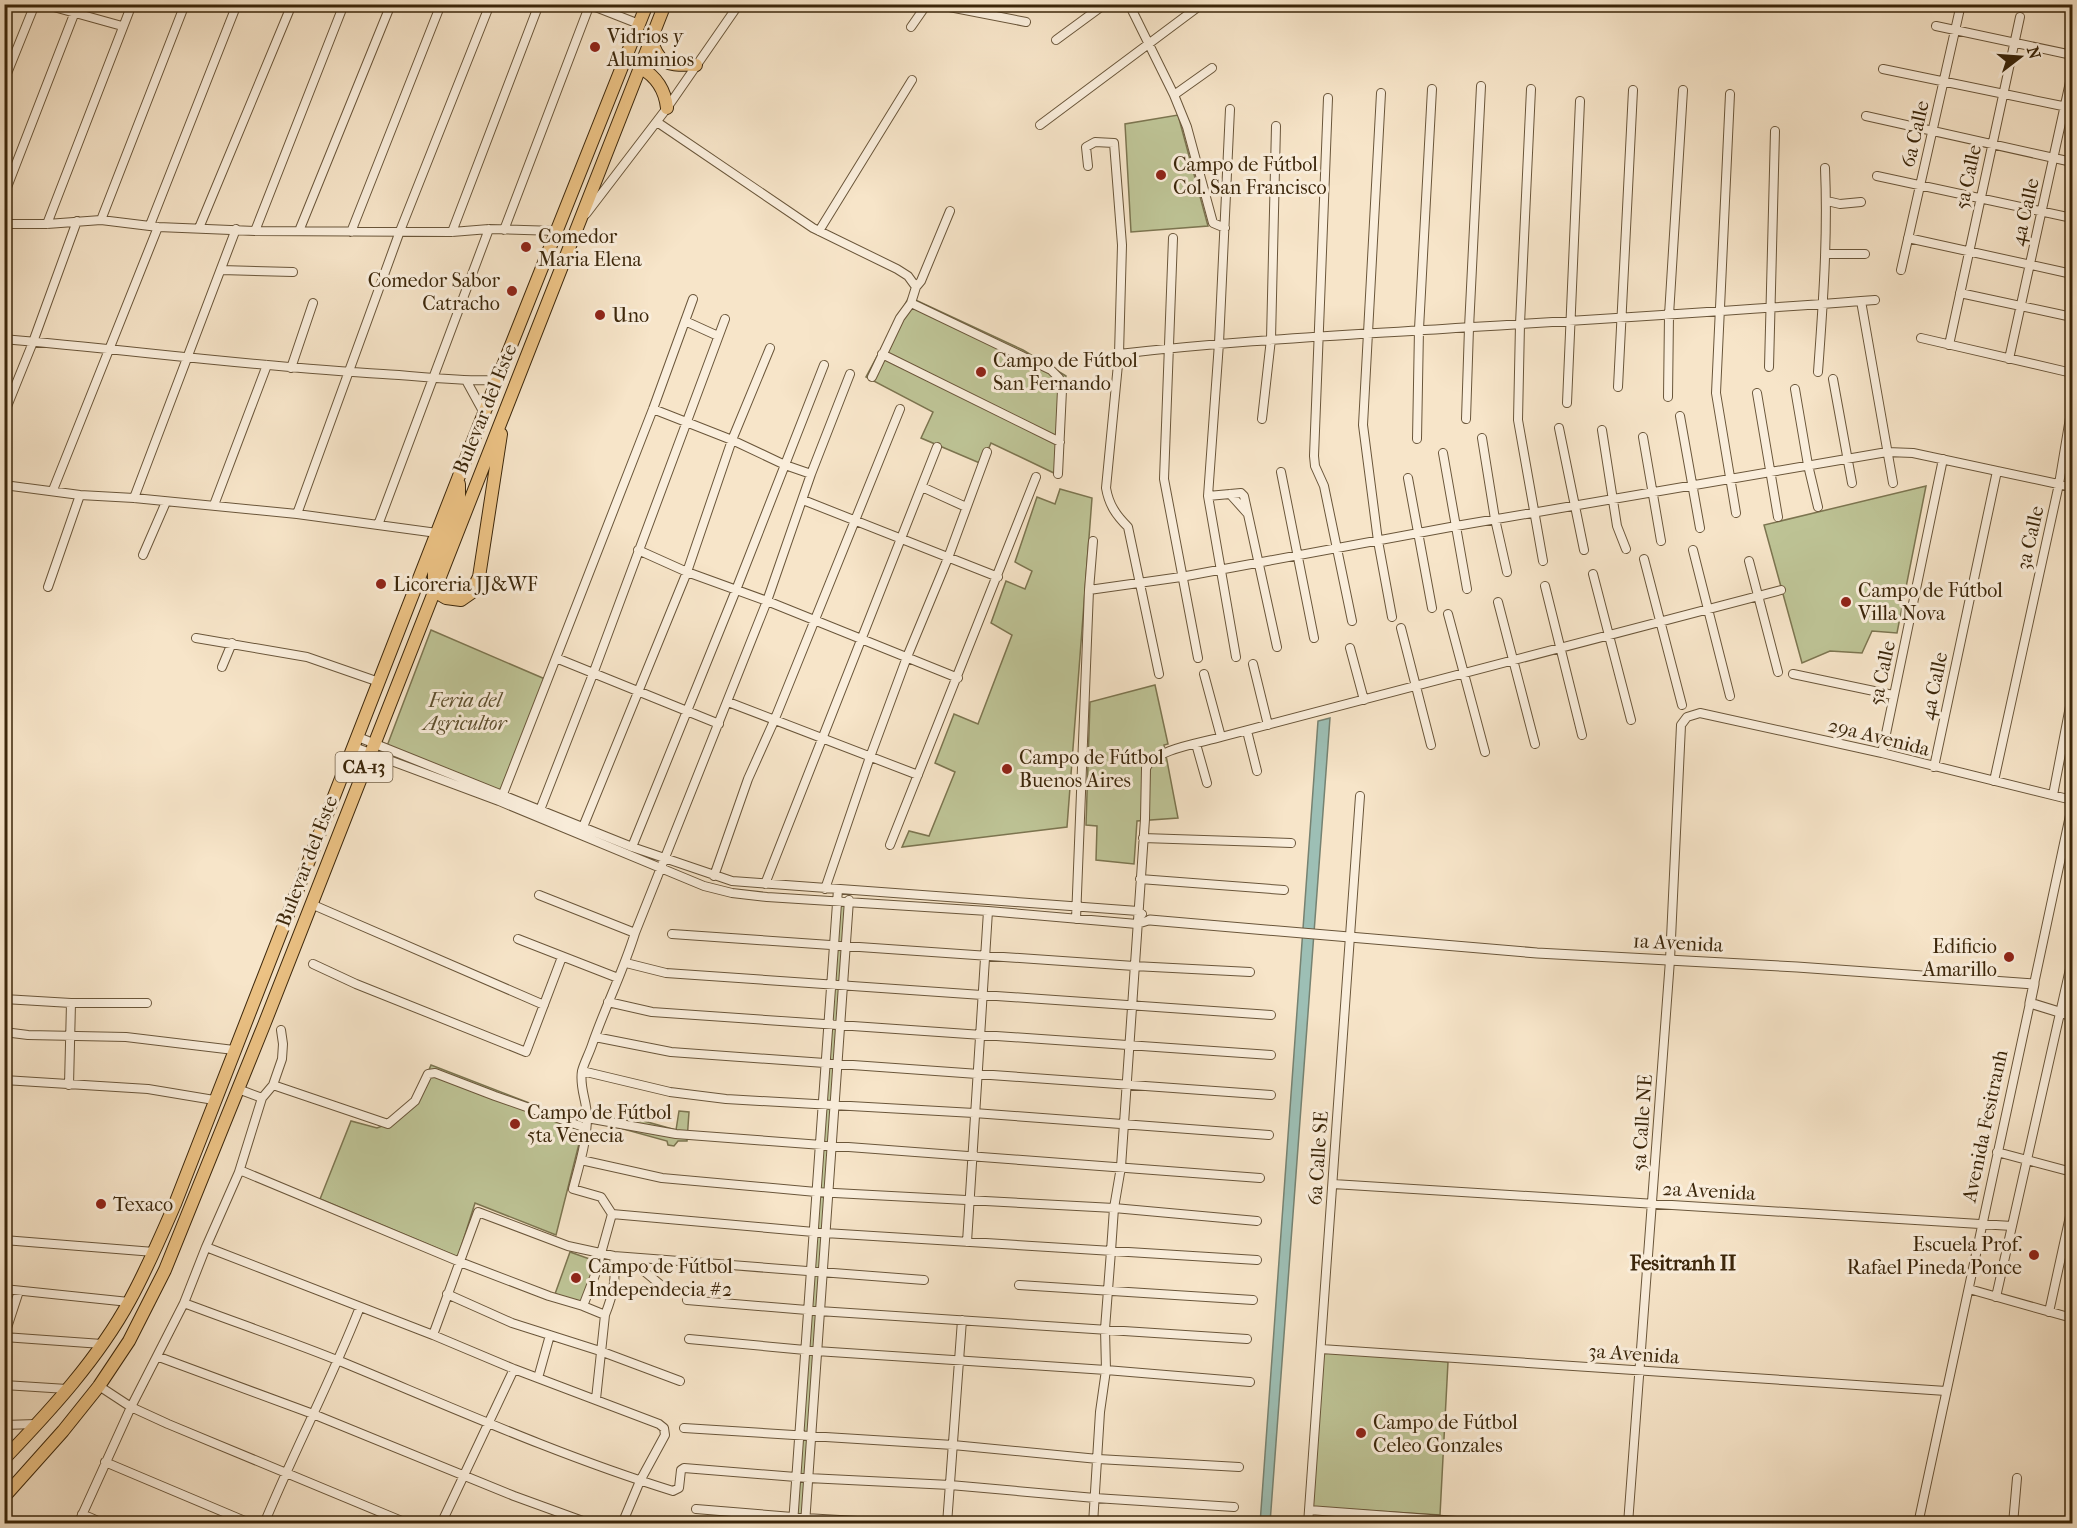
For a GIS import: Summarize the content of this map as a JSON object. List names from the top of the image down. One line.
{"streets":{"highway":["Bulevar del Este","CA-13"],"street":["6a Calle","5a Calle","4a Calle","3a Calle","29a Avenida","1a Avenida","5a Calle NE","Avenida Fesitranh","6a Calle SE","2a Avenida","3a Avenida"]},"crossings":[["5a Calle","29a Avenida"],["4a Calle","29a Avenida"],["3a Calle","29a Avenida"],["29a Avenida","5a Calle NE"],["1a Avenida","5a Calle NE"],["1a Avenida","Avenida Fesitranh"],["1a Avenida","6a Calle SE"],["5a Calle NE","2a Avenida"],["5a Calle NE","3a Avenida"],["Avenida Fesitranh","2a Avenida"],["Avenida Fesitranh","3a Avenida"],["6a Calle SE","2a Avenida"],["6a Calle SE","3a Avenida"]],"districts":["Fesitranh II"],"parks":["Feria del Agricultor"],"places":["Vidrios y Aluminios","Campo de Fútbol Col. San Francisco","Comedor Maria Elena","Comedor Sabor Catracho","Uno","Campo de Fútbol San Fernando","Licoreria JJ&WF","Campo de Fútbol Villa Nova","Campo de Fútbol Buenos Aires","Edificio Amarillo","Campo de Fútbol 5ta Venecia","Texaco","Escuela Prof. Rafael Pineda Ponce","Campo de Fútbol Independecia #2","Campo de Fútbol Celeo Gonzales"],"north":"right"}
